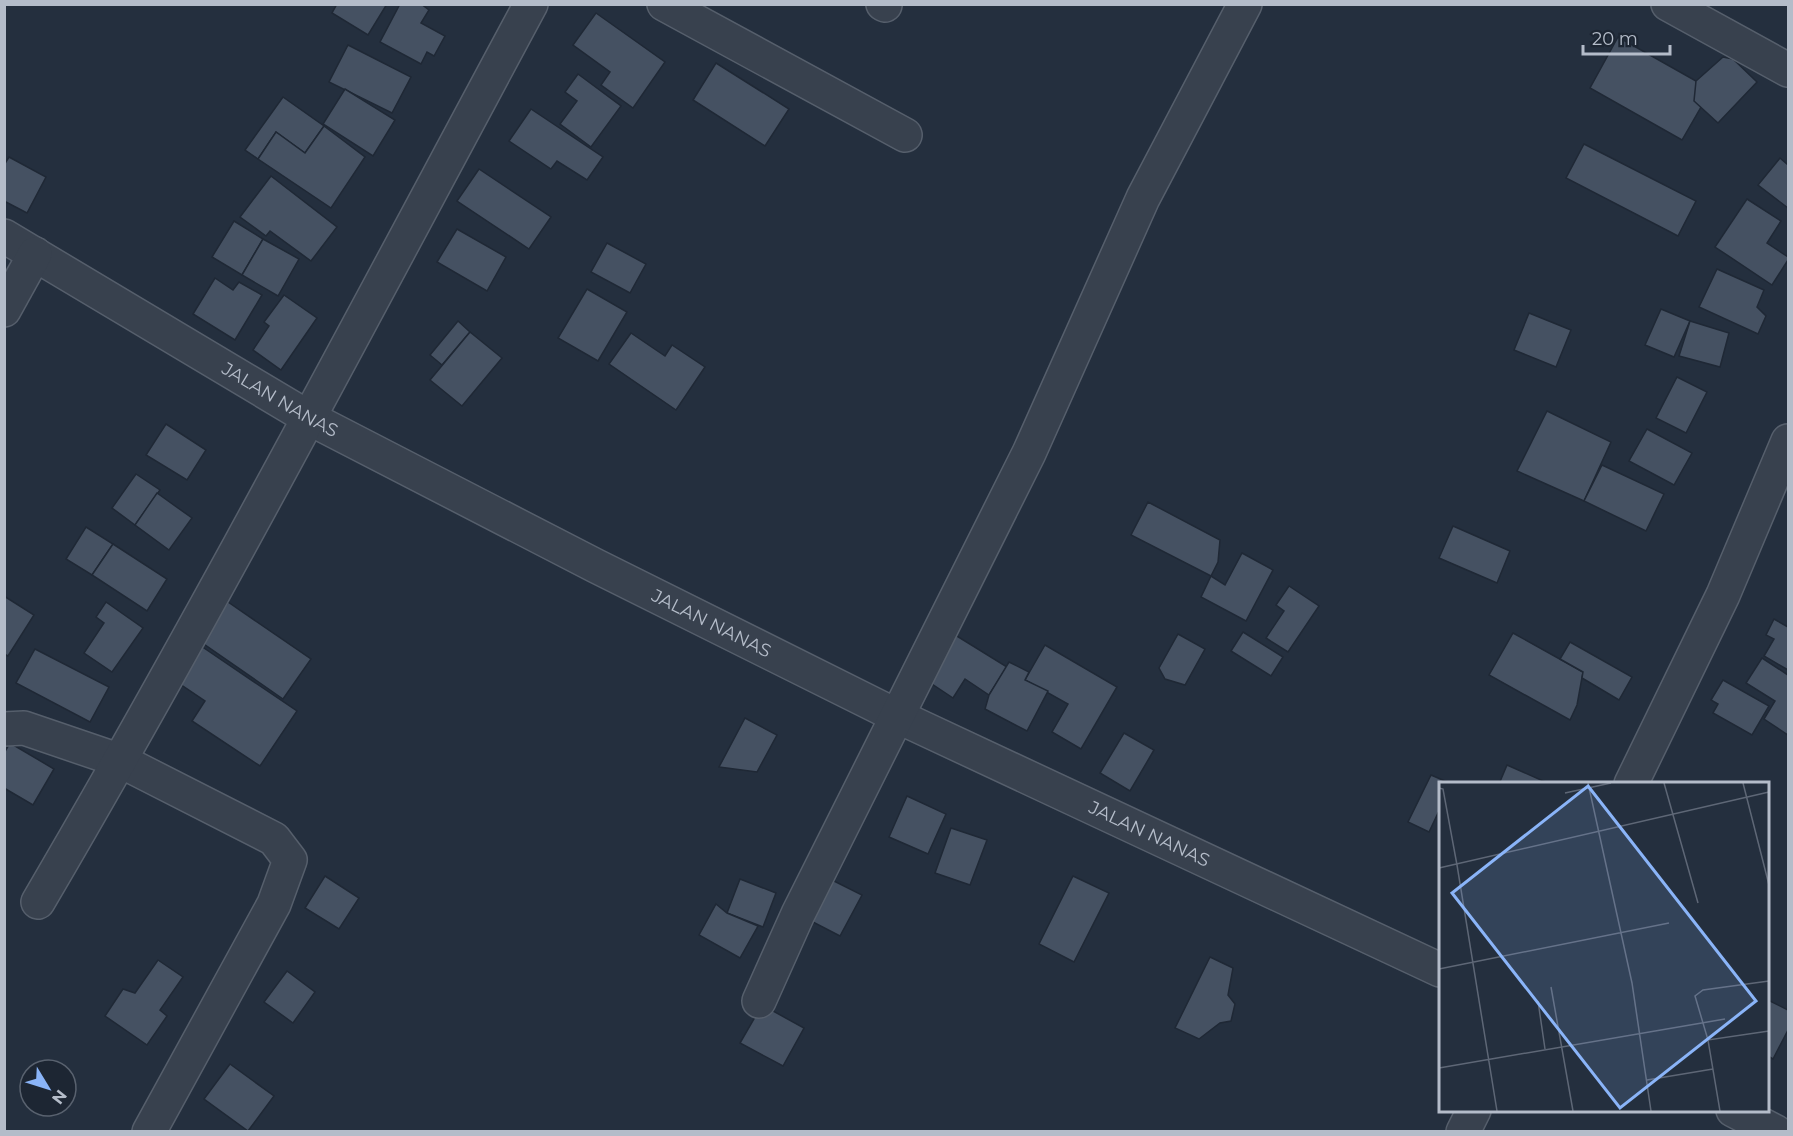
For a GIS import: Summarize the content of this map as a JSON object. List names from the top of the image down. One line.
{"streets":{"street":["JALAN NANAS"]},"scale_bar":"20 m","north":"bottom right"}
